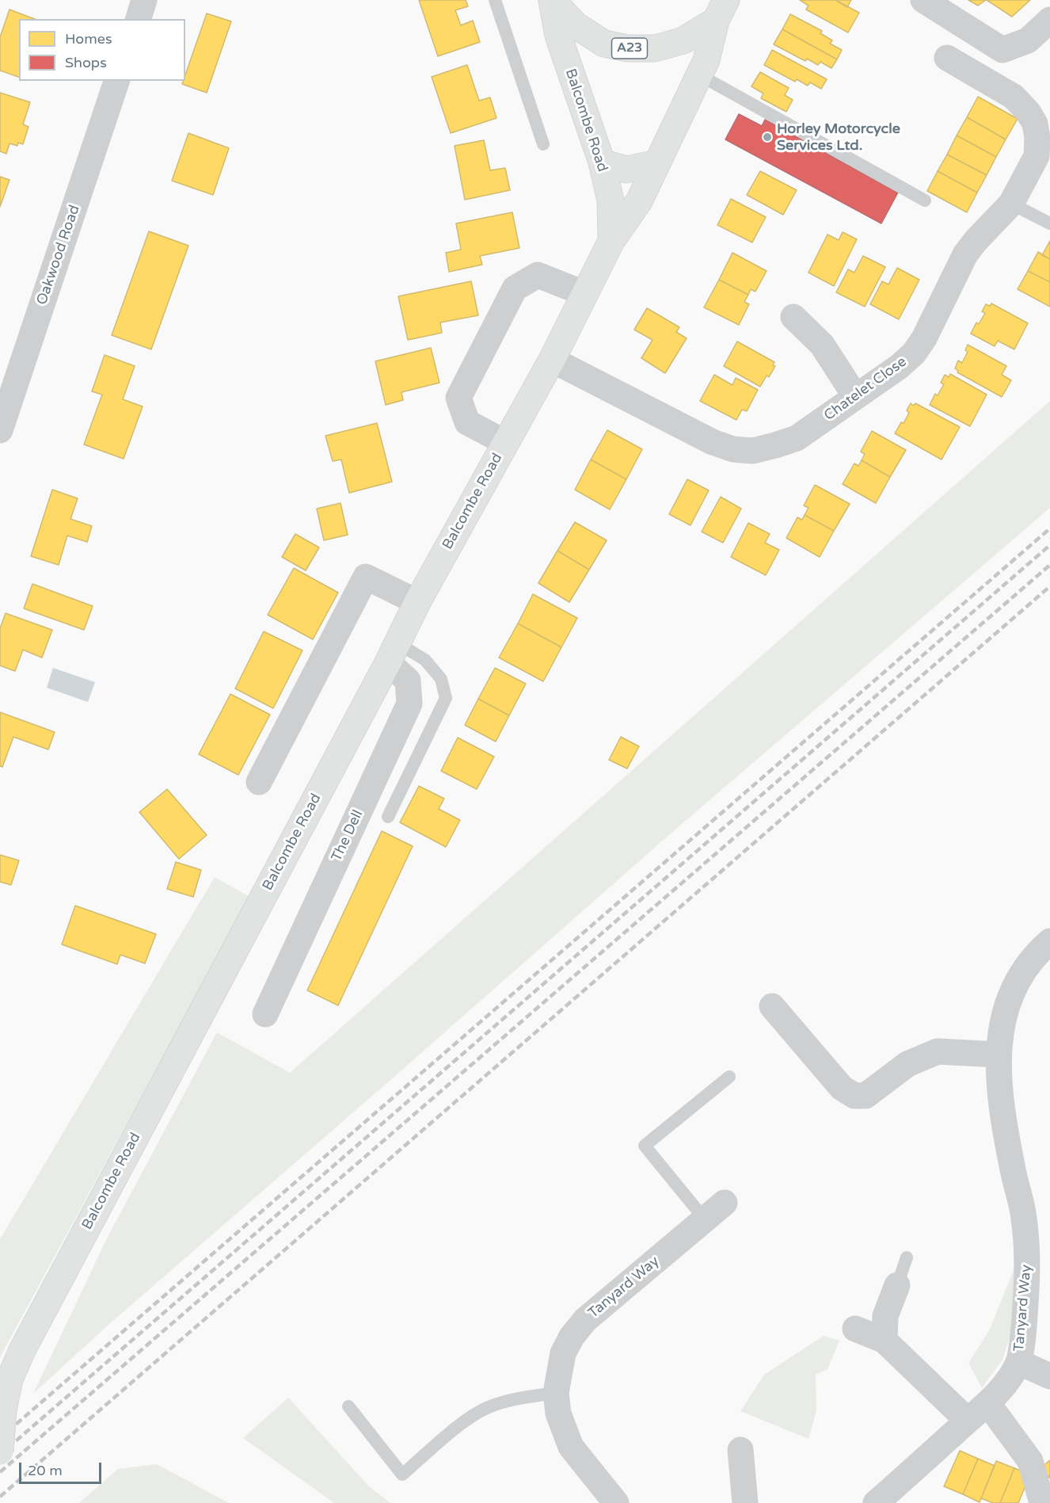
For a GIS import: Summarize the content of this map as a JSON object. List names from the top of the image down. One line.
{"streets":{"main road":["A23","Balcombe Road"],"street":["Oakwood Road","Chatelet Close","The Dell","Tanyard Way"]},"crossings":[["Balcombe Road","Chatelet Close"],["Balcombe Road","The Dell"]],"places":["Horley Motorcycle Services Ltd."],"legend":["Homes","Shops"],"scale_bar":"20 m"}
